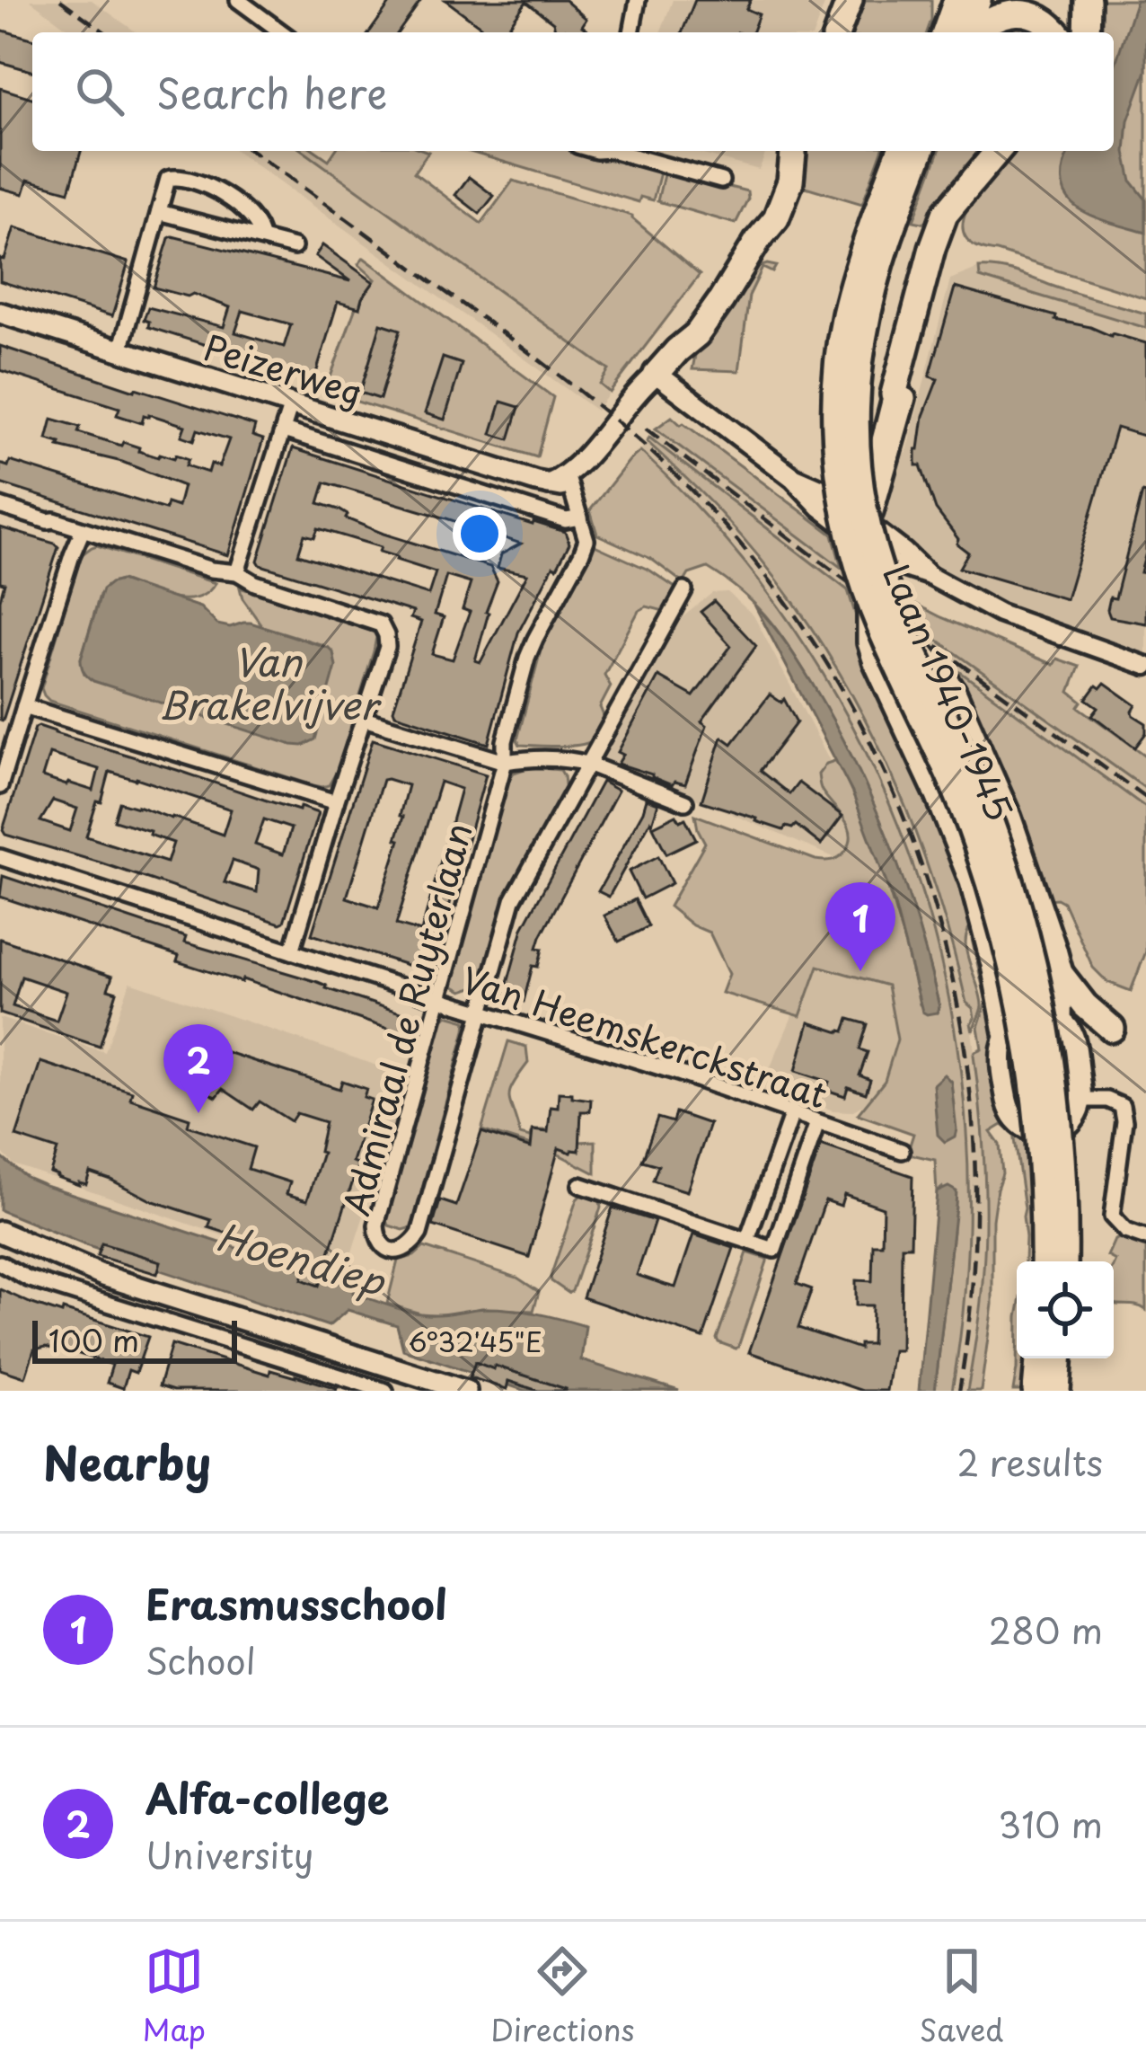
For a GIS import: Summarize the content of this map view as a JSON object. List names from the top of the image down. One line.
{"streets":{"highway":["Laan 1940-1945"],"main road":["Peizerweg"],"street":["Admiraal de Ruyterlaan","Van Heemskerckstraat"]},"crossings":[["Peizerweg","Admiraal de Ruyterlaan"],["Admiraal de Ruyterlaan","Van Heemskerckstraat"]],"water":["Van Brakelvijver","Hoendiep"],"scale_bar":"100 m","page":{"search":"Search here","pins":["1","2"],"scale":"100 m","heading":["Nearby","2 results"],"list":[{"mark":"1","name":"Erasmusschool","note":"School","value":"280 m"},{"mark":"2","name":"Alfa-college","note":"University","value":"310 m"}],"nav":["Map","Directions","Saved"]},"coordinates":["6°32'45\"E"]}
